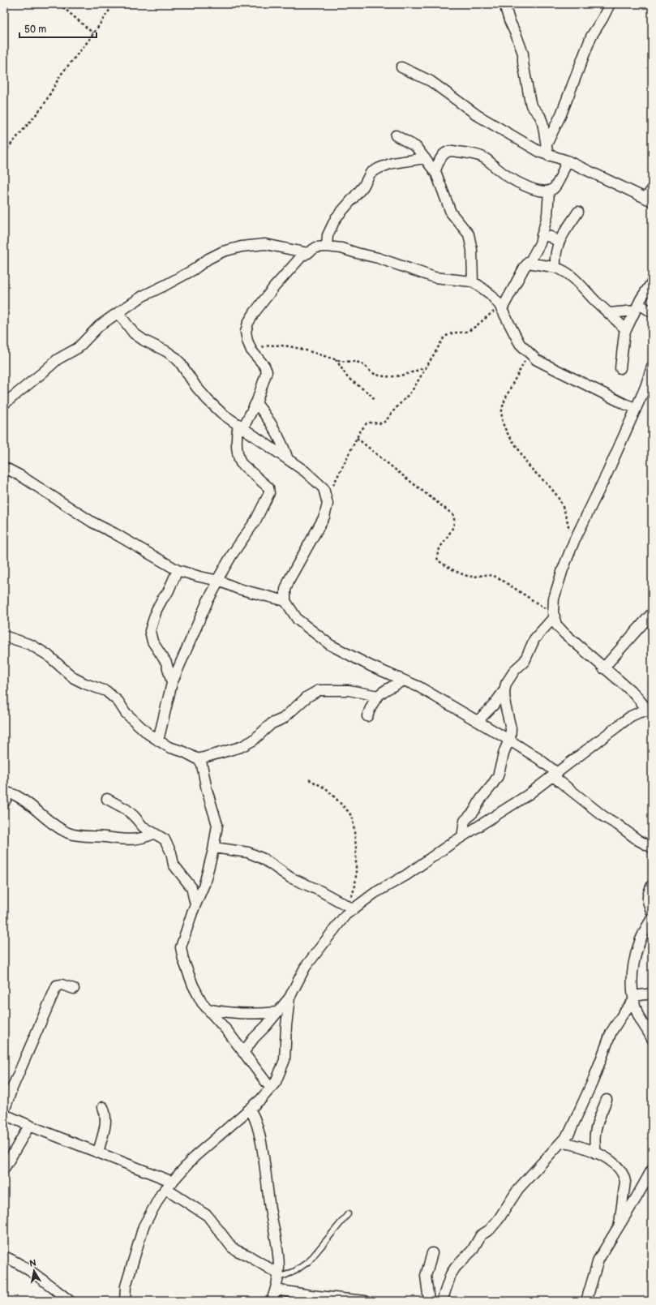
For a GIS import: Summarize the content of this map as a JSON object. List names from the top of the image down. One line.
{"scale_bar":"50 m","north":"top"}
